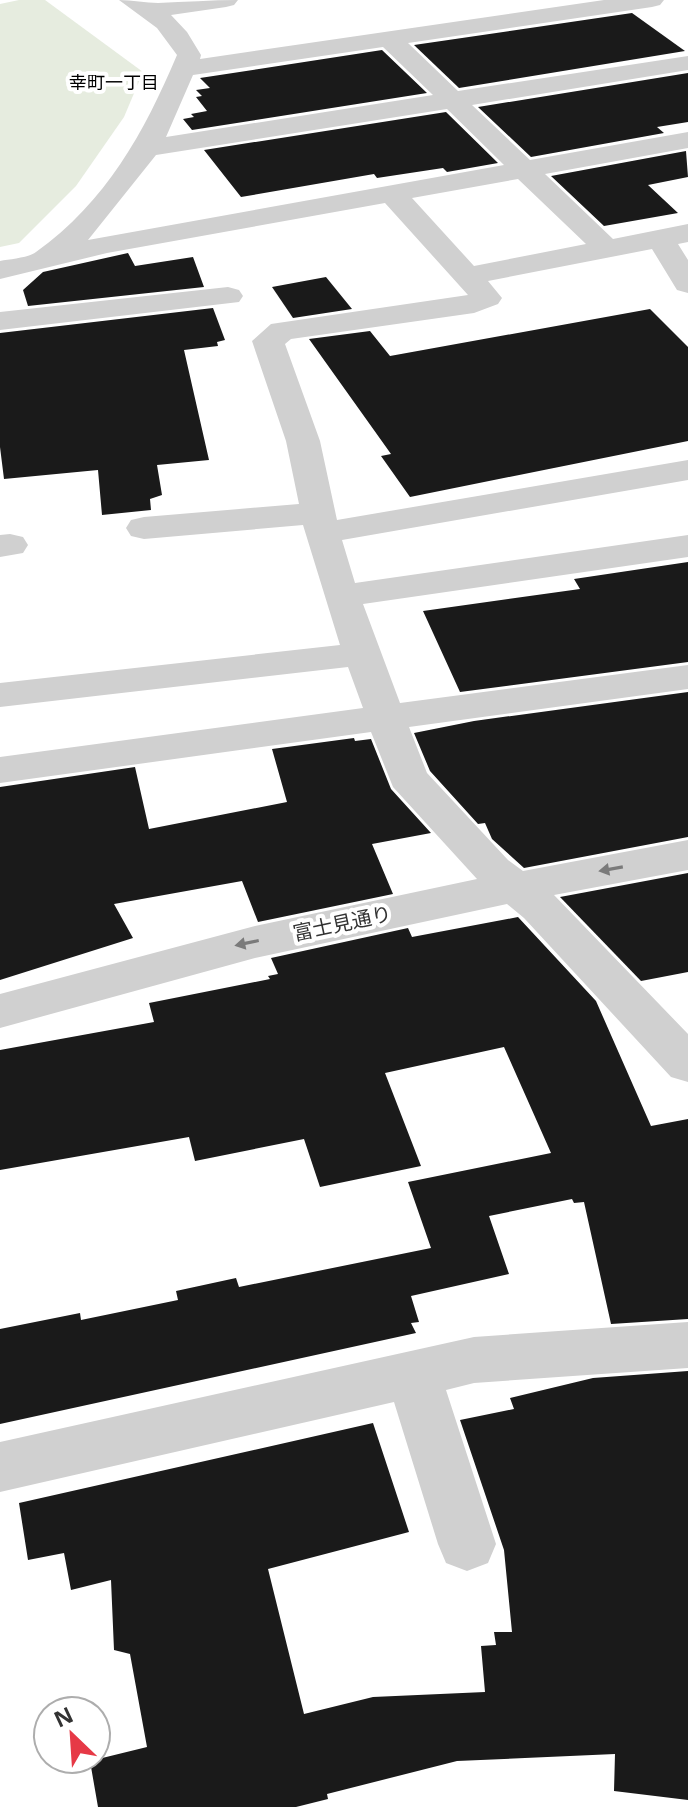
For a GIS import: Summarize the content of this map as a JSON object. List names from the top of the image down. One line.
{"streets":{"street":["富士見通り"]},"districts":["幸町一丁目"],"north":"top left"}
